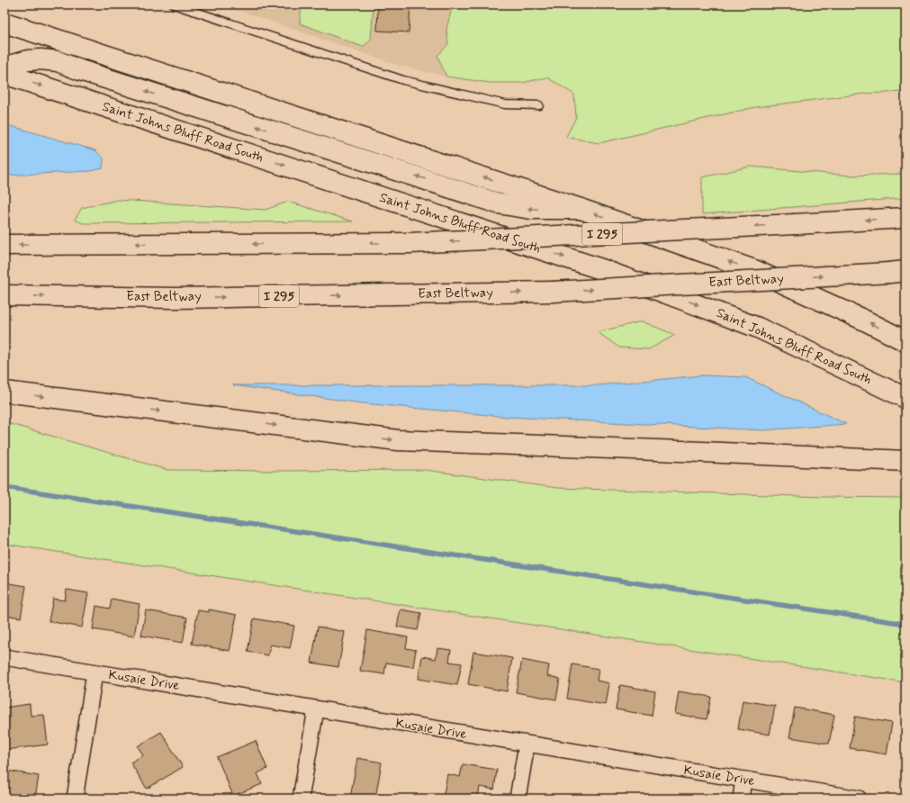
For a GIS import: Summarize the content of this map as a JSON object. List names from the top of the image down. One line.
{"streets":{"main road":["Saint Johns Bluff Road South","I 295","East Beltway"],"street":["Kusaie Drive"]}}
